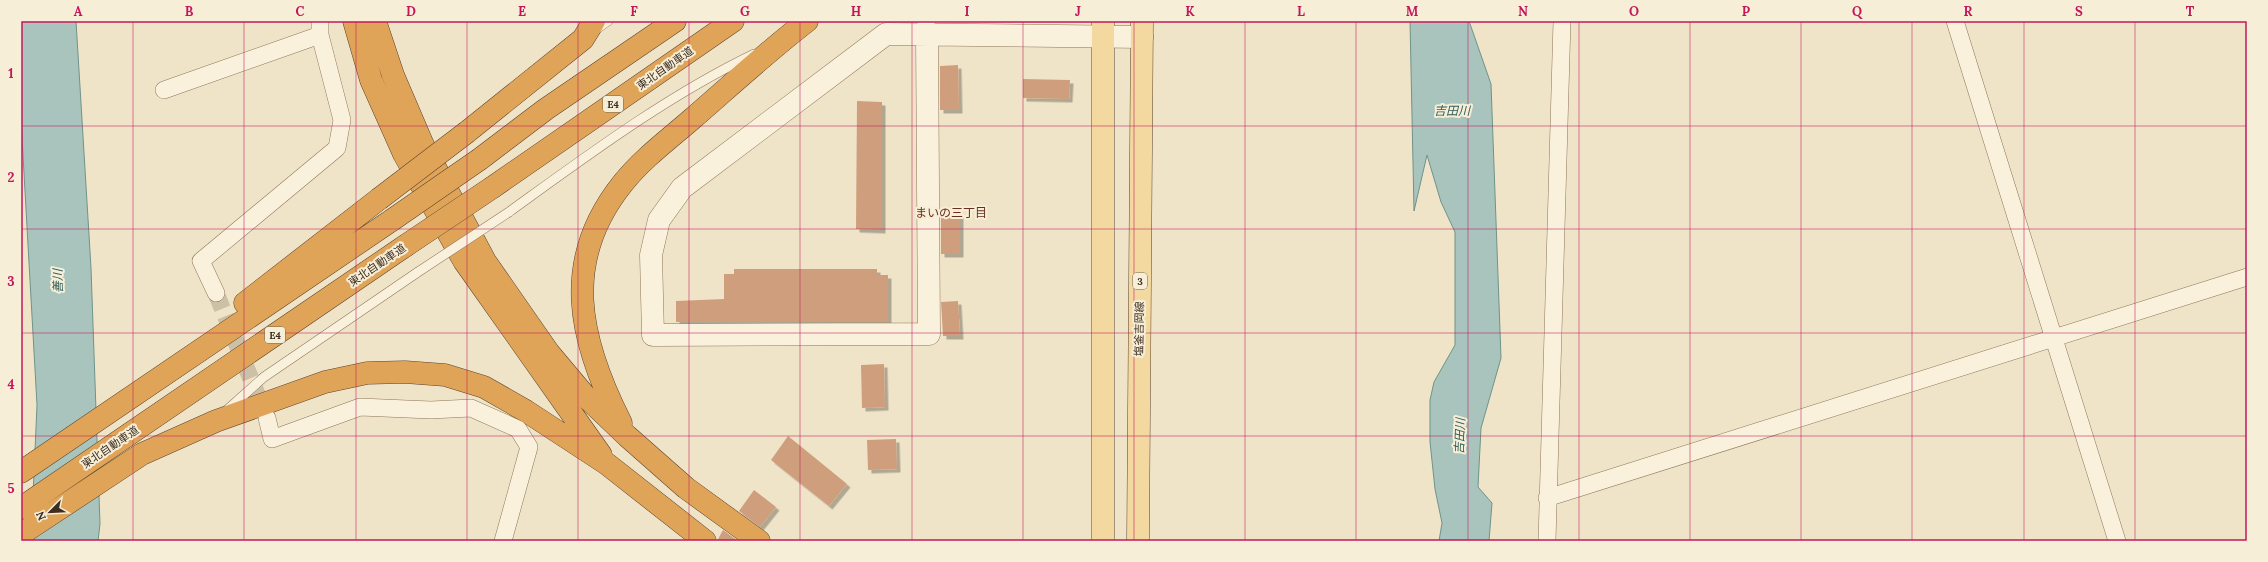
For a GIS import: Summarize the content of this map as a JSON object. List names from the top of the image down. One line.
{"streets":{"highway":["東北自動車道","E4"],"main road":["3","塩釜吉岡線"]},"districts":["まいの三丁目"],"water":["吉田川","善川"],"north":"bottom left","grid":{"columns":["A","B","C","D","E","F","G","H","I","J","K","L","M","N","O","P","Q","R","S","T"],"rows":["1","2","3","4","5"]}}
